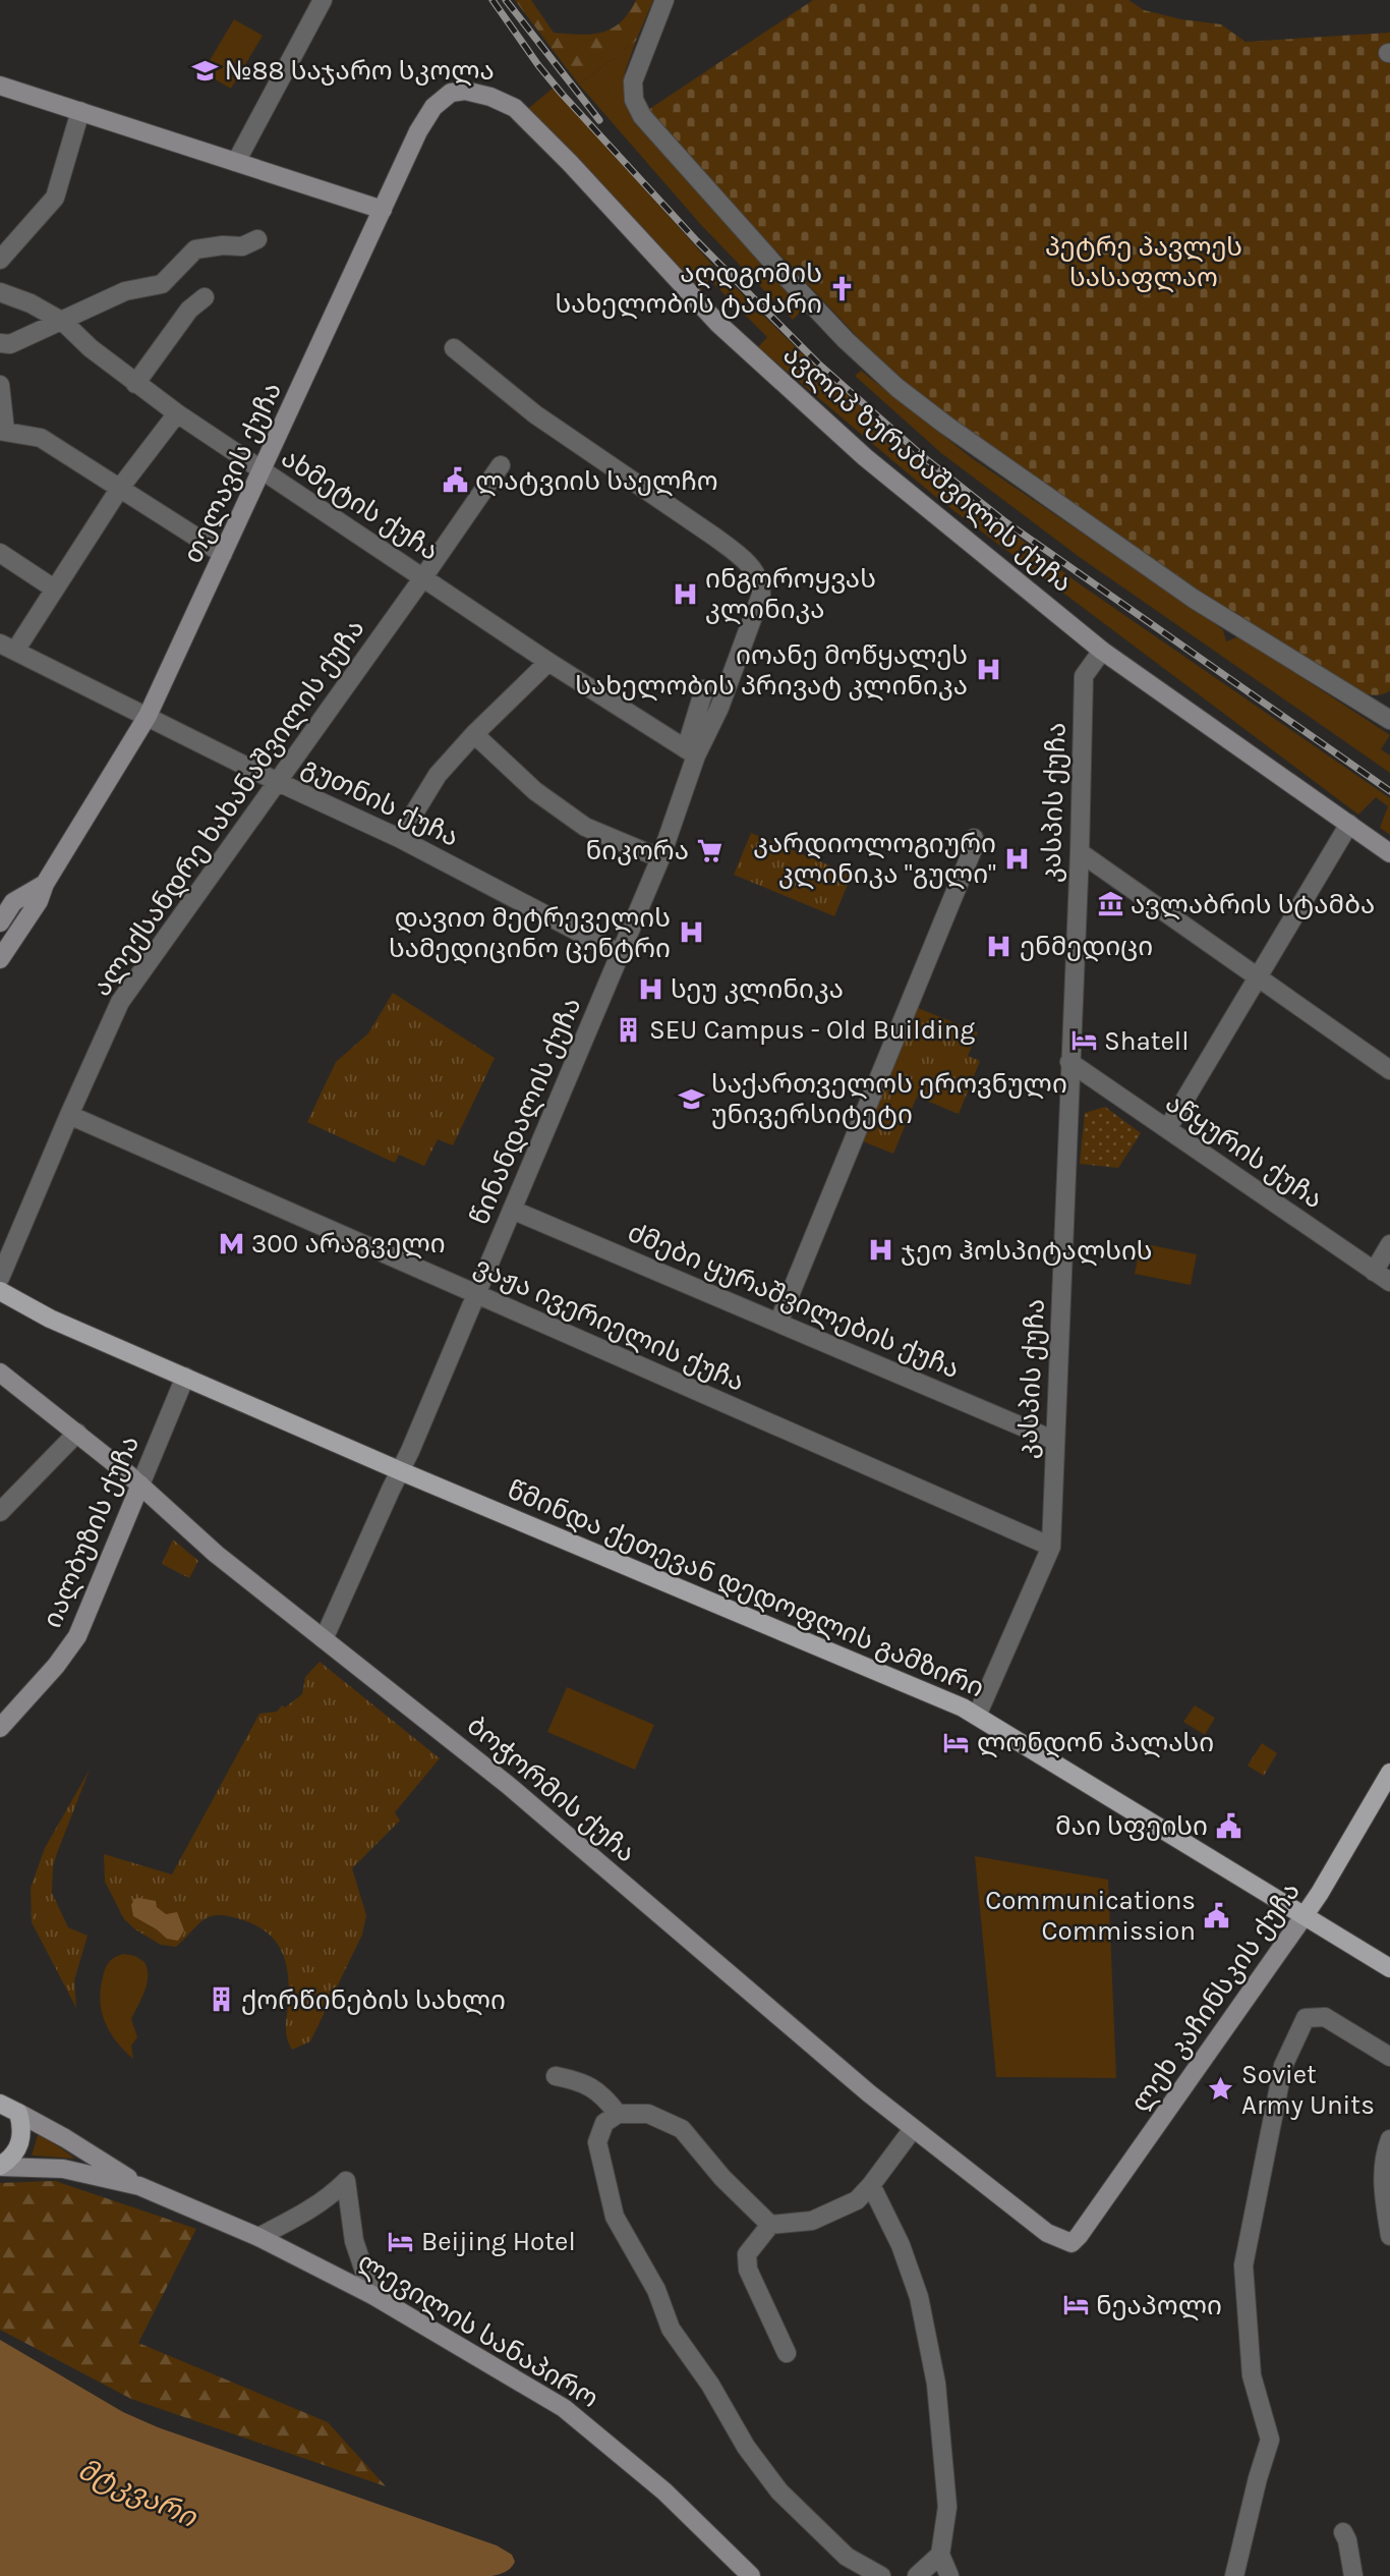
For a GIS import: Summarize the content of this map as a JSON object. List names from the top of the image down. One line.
{"streets":{"main road":["ავლიპ ზურაბაშვილის ქუჩა","თელავის ქუჩა","იალბუზის ქუჩა","წმინდა ქეთევან დედოფლის გამზირი","ბოჭორმის ქუჩა","ლეხ კაჩინსკის ქუჩა","ლევილის სანაპირო"],"street":["ახმეტის ქუჩა","გუთნის ქუჩა","კასპის ქუჩა","ალექსანდრე ხახანაშვილის ქუჩა","წინანდალის ქუჩა","აწყურის ქუჩა","ძმები ყურაშვილების ქუჩა","ვაჟა ივერიელის ქუჩა"]},"crossings":[["ავლიპ ზურაბაშვილის ქუჩა","თელავის ქუჩა"],["ავლიპ ზურაბაშვილის ქუჩა","კასპის ქუჩა"],["თელავის ქუჩა","ახმეტის ქუჩა"],["თელავის ქუჩა","გუთნის ქუჩა"],["ახმეტის ქუჩა","ალექსანდრე ხახანაშვილის ქუჩა"],["ახმეტის ქუჩა","წინანდალის ქუჩა"],["გუთნის ქუჩა","ალექსანდრე ხახანაშვილის ქუჩა"],["გუთნის ქუჩა","წინანდალის ქუჩა"],["კასპის ქუჩა","აწყურის ქუჩა"],["კასპის ქუჩა","ძმები ყურაშვილების ქუჩა"],["კასპის ქუჩა","ვაჟა ივერიელის ქუჩა"],["კასპის ქუჩა","წმინდა ქეთევან დედოფლის გამზირი"],["ალექსანდრე ხახანაშვილის ქუჩა","ვაჟა ივერიელის ქუჩა"],["წინანდალის ქუჩა","ძმები ყურაშვილების ქუჩა"],["წინანდალის ქუჩა","ვაჟა ივერიელის ქუჩა"],["წინანდალის ქუჩა","წმინდა ქეთევან დედოფლის გამზირი"],["წინანდალის ქუჩა","ბოჭორმის ქუჩა"],["იალბუზის ქუჩა","წმინდა ქეთევან დედოფლის გამზირი"],["იალბუზის ქუჩა","ბოჭორმის ქუჩა"],["წმინდა ქეთევან დედოფლის გამზირი","ლეხ კაჩინსკის ქუჩა"],["ბოჭორმის ქუჩა","ლეხ კაჩინსკის ქუჩა"]],"water":["მტკვარი"],"parks":["პეტრე პავლეს სასაფლაო"],"places":{"school or university":["№88 საჯარო სკოლა","საქართველოს ეროვნული უნივერსიტეტი"],"church":["აღდგომის სახელობის ტაძარი"],"public building":["ლატვიის საელჩო","მაი სფეისი","Communications Commission"],"hospital":["ინგოროყვას კლინიკა","იოანე მოწყალეს სახელობის პრივატ კლინიკა","კარდიოლოგიური კლინიკა \"გული\"","დავით მეტრეველის სამედიცინო ცენტრი","ენმედიცი","სეუ კლინიკა","ჯეო ჰოსპიტალსის"],"supermarket":["ნიკორა"],"museum":["ავლაბრის სტამბა"],"building":["SEU Campus - Old Building","ქორწინების სახლი"],"hotel":["Shatell","ლონდონ პალასი","Beijing Hotel","ნეაპოლი"],"metro station":["300 არაგველი"],"place":["Soviet Army Units"]}}
